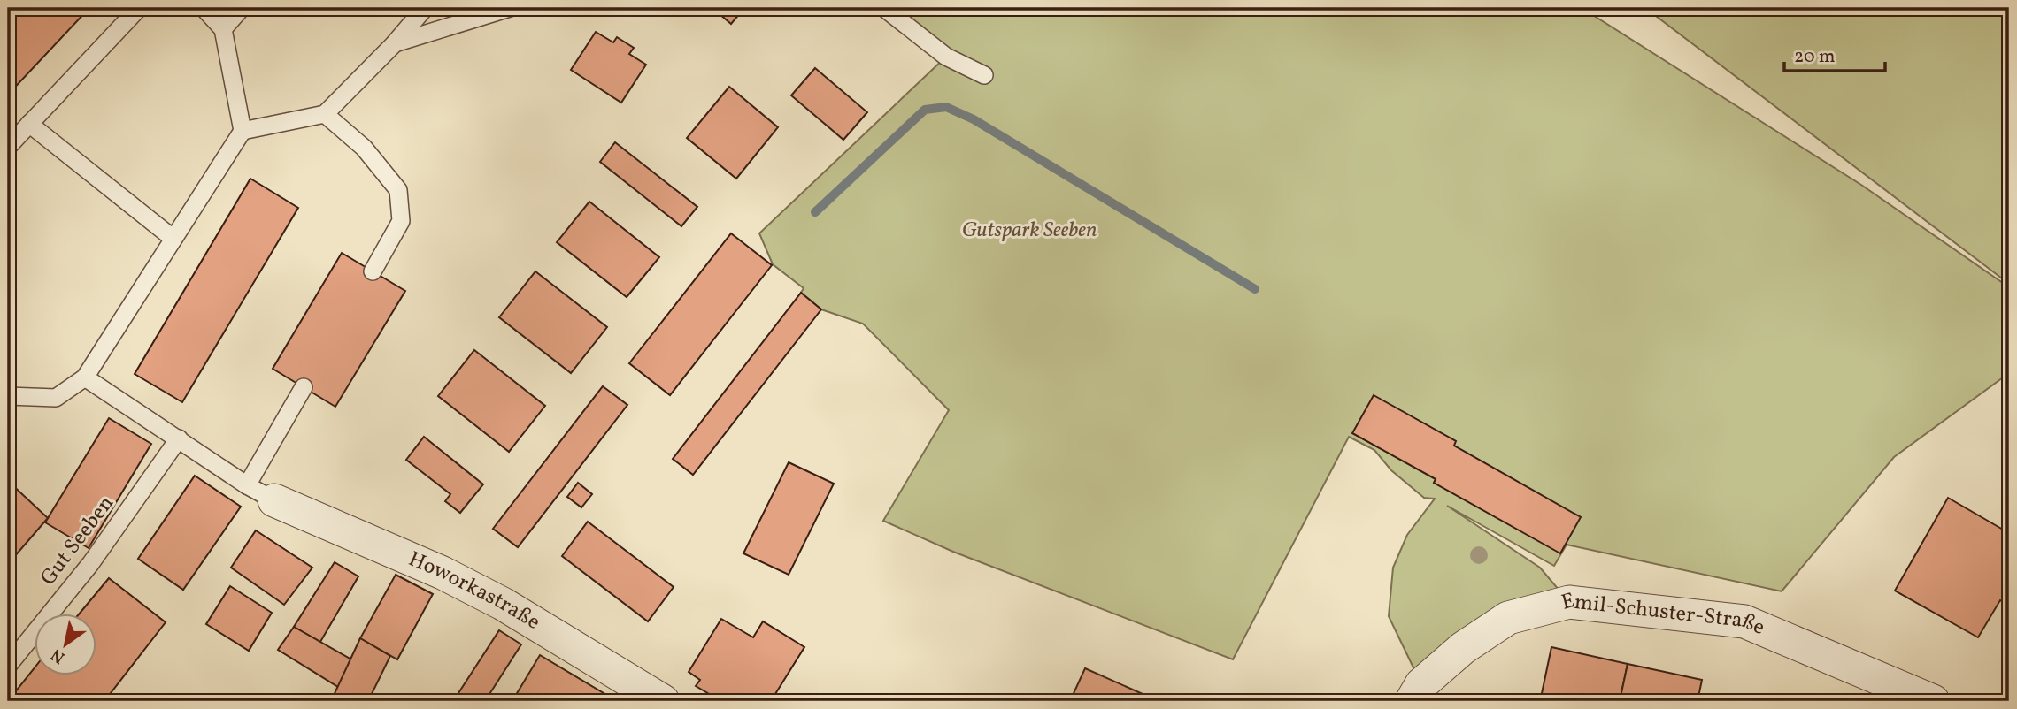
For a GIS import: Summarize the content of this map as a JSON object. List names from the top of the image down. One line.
{"streets":{"street":["Howorkastraße","Emil-Schuster-Straße"],"lane":["Gut Seeben"]},"parks":["Gutspark Seeben"],"scale_bar":"20 m","north":"bottom left"}
